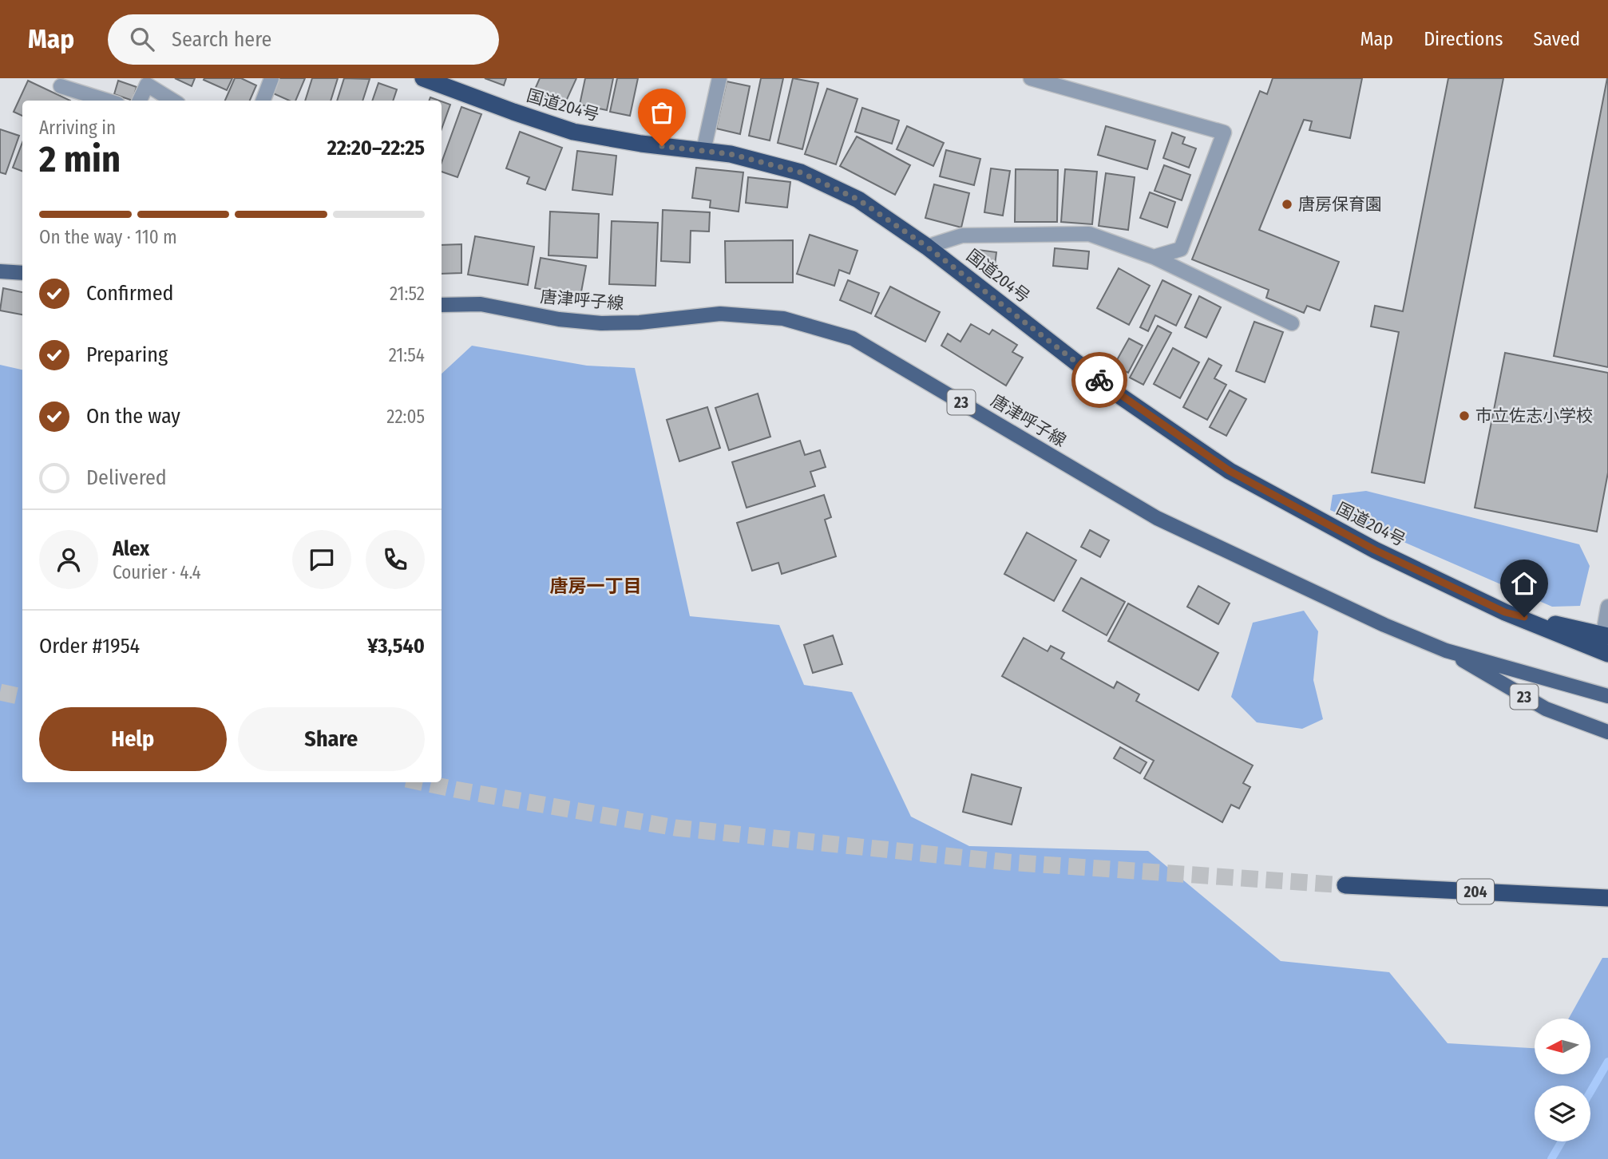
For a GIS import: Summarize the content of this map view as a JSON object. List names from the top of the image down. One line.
{"streets":{"highway":["国道204号","204"],"main road":["唐津呼子線","23"]},"districts":["唐房一丁目"],"places":["唐房保育園","市立佐志小学校"],"north":"left","page":{"header":"Map","search":"Search here","nav":["Map","Directions","Saved"],"heading":["2 min","Arriving in","22:20–22:25"],"panel":["Alex","Courier · 4.4","Order #1954","¥3,540"],"bar":"On the way · 110 m","list":[["Confirmed","21:52"],["Preparing","21:54"],["On the way","22:05"],"Delivered"],"buttons":["Help","Share"]}}
